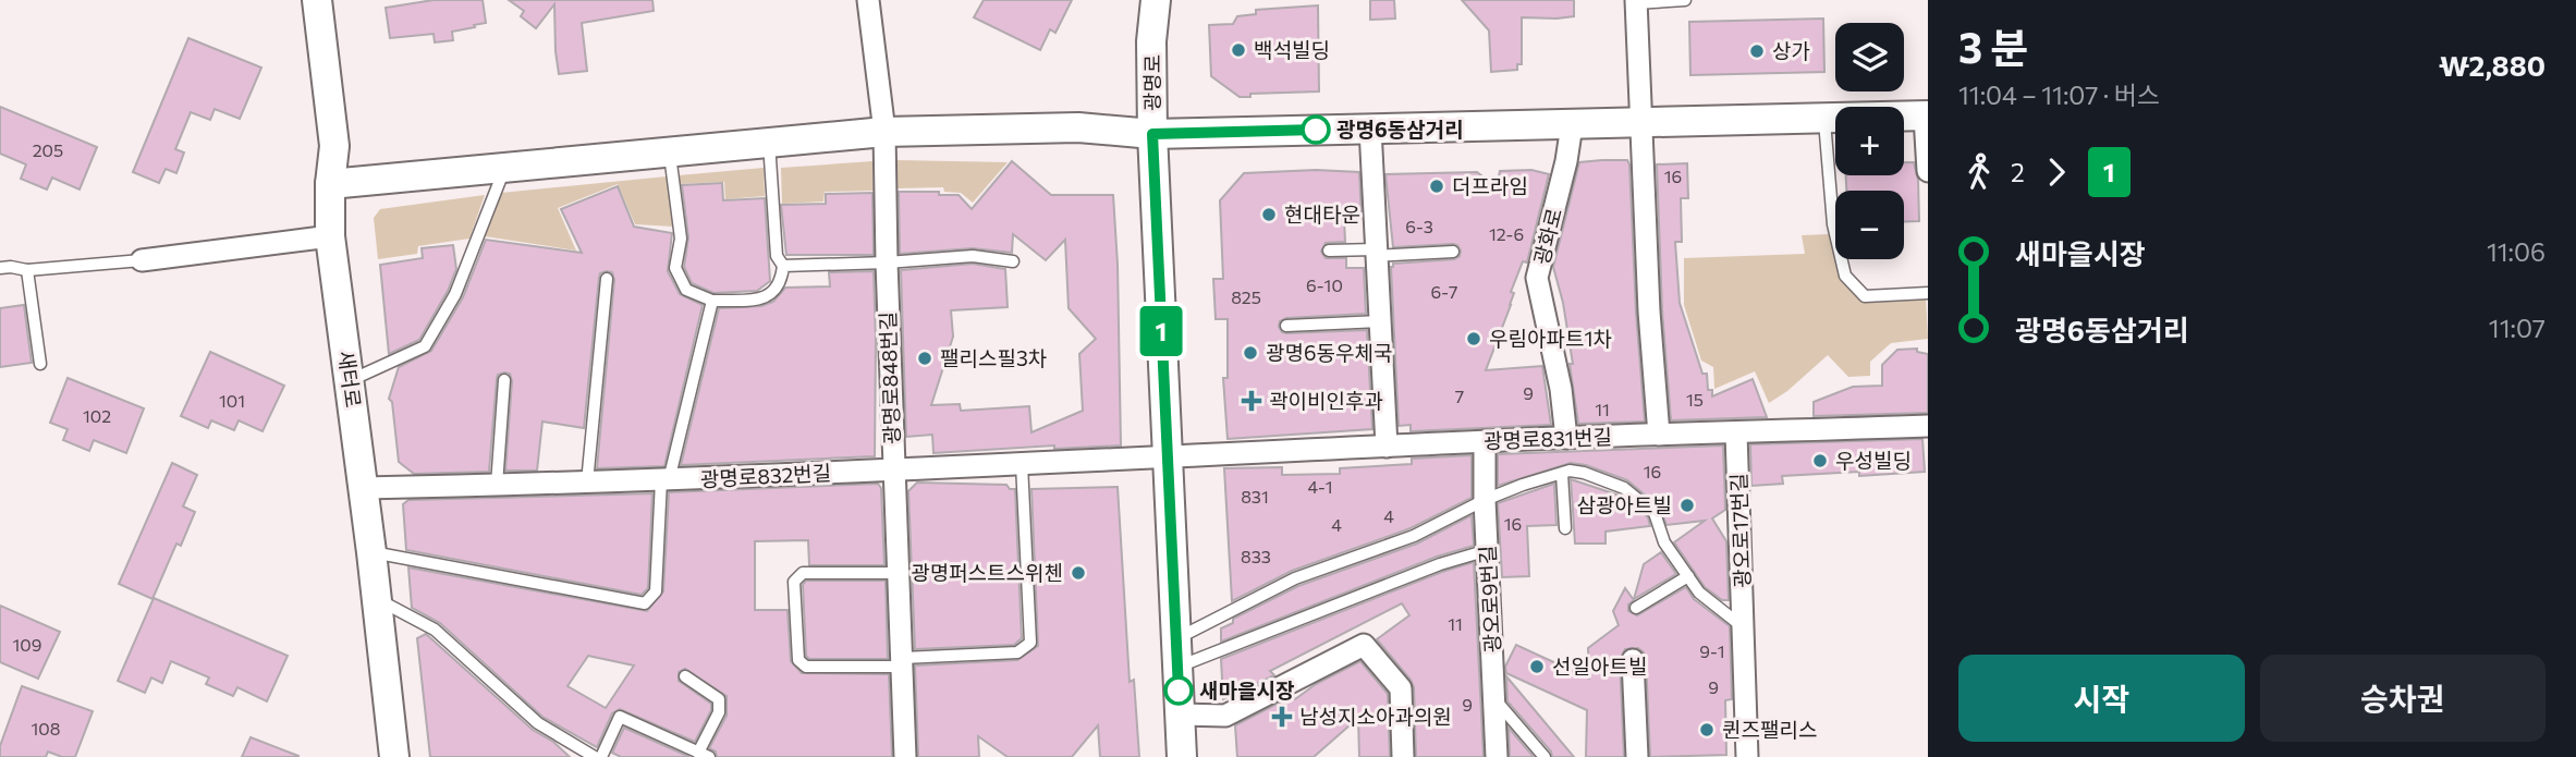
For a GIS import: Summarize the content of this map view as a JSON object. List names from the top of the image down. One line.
{"streets":{"street":["광명로","광화로","광명로848번길","새터로","광명로831번길","광명로832번길","광오로17번길","광오로9번길"]},"crossings":[["광명로","광명로831번길"],["광명로","광명로832번길"],["광명로","광오로17번길"],["광화로","광명로831번길"],["광명로848번길","광명로832번길"],["새터로","광명로832번길"],["광명로831번길","광명로832번길"],["광명로831번길","광오로17번길"],["광명로831번길","광오로9번길"],["광오로17번길","광오로9번길"]],"places":{"other":["백석빌딩","상가","광명6동삼거리","더프라임","현대타운","우림아파트1차","광명6동우체국","팰리스필3차","우성빌딩","삼광아트빌","광명퍼스트스위첸","선일아트빌","새마을시장","퀸즈팰리스"],"health":["곽이비인후과","남성지소아과의원"]},"lines":["bus line 1"],"house_numbers":["205","16","6-3","12-6","6-10","6-7","825","9","7","15","101","11","102","16","4-1","831","4","16","4","833","11","109","9-1","9","9","108"],"page":{"on_map":"1","heading":["3 분","11:04 – 11:07 · 버스","₩2,880"],"map_buttons":["+","−"],"legs":["2","1"],"list":[{"name":"새마을시장","value":"11:06"},{"name":"광명6동삼거리","value":"11:07"}],"buttons":["시작","승차권"]}}
